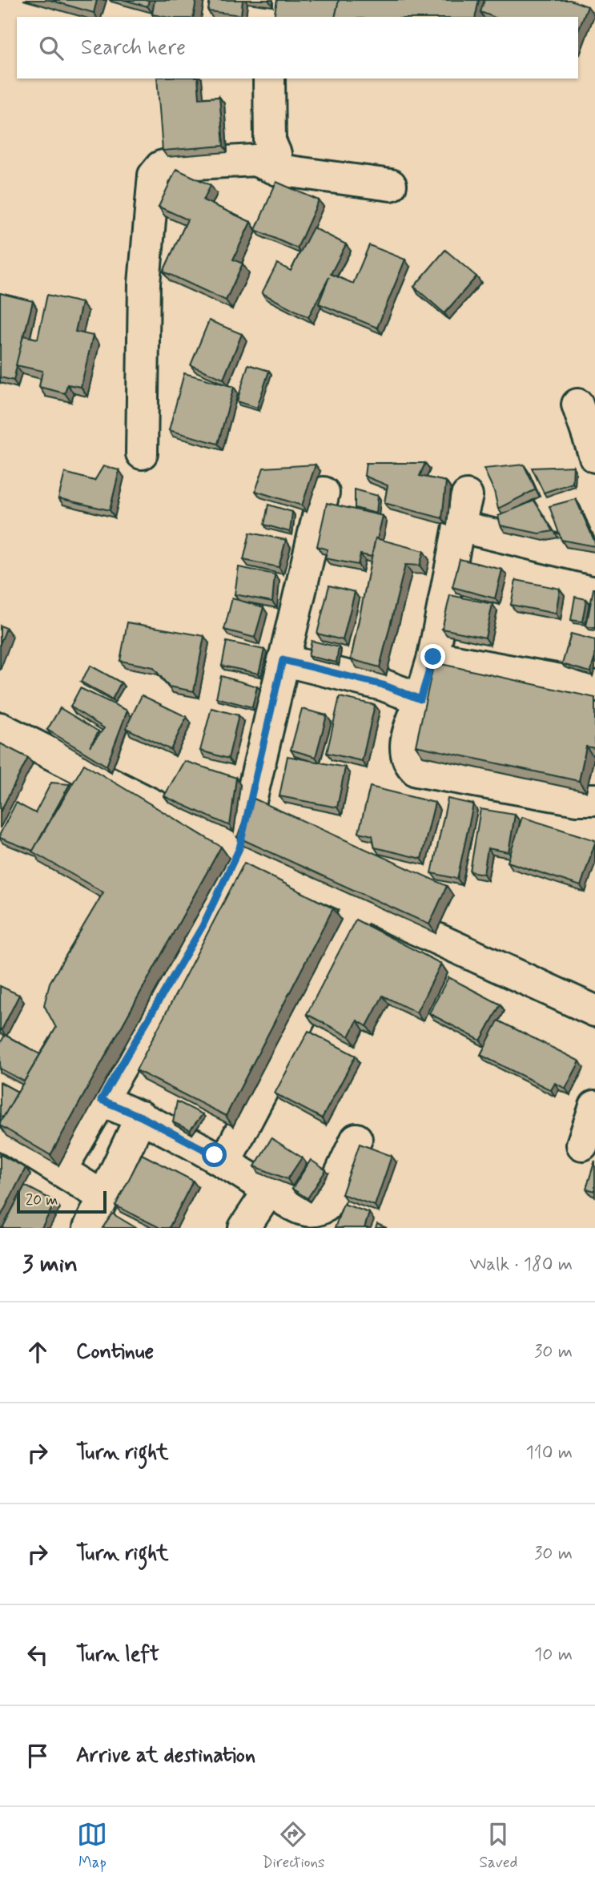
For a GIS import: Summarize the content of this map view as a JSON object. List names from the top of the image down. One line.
{"scale_bar":"20 m","page":{"search":"Search here","scale":"20 m","heading":["3 min","Walk · 180 m"],"list":[["Continue","30 m"],["Turn right","110 m"],["Turn right","30 m"],["Turn left","10 m"],"Arrive at destination"],"nav":["Map","Directions","Saved"]}}
